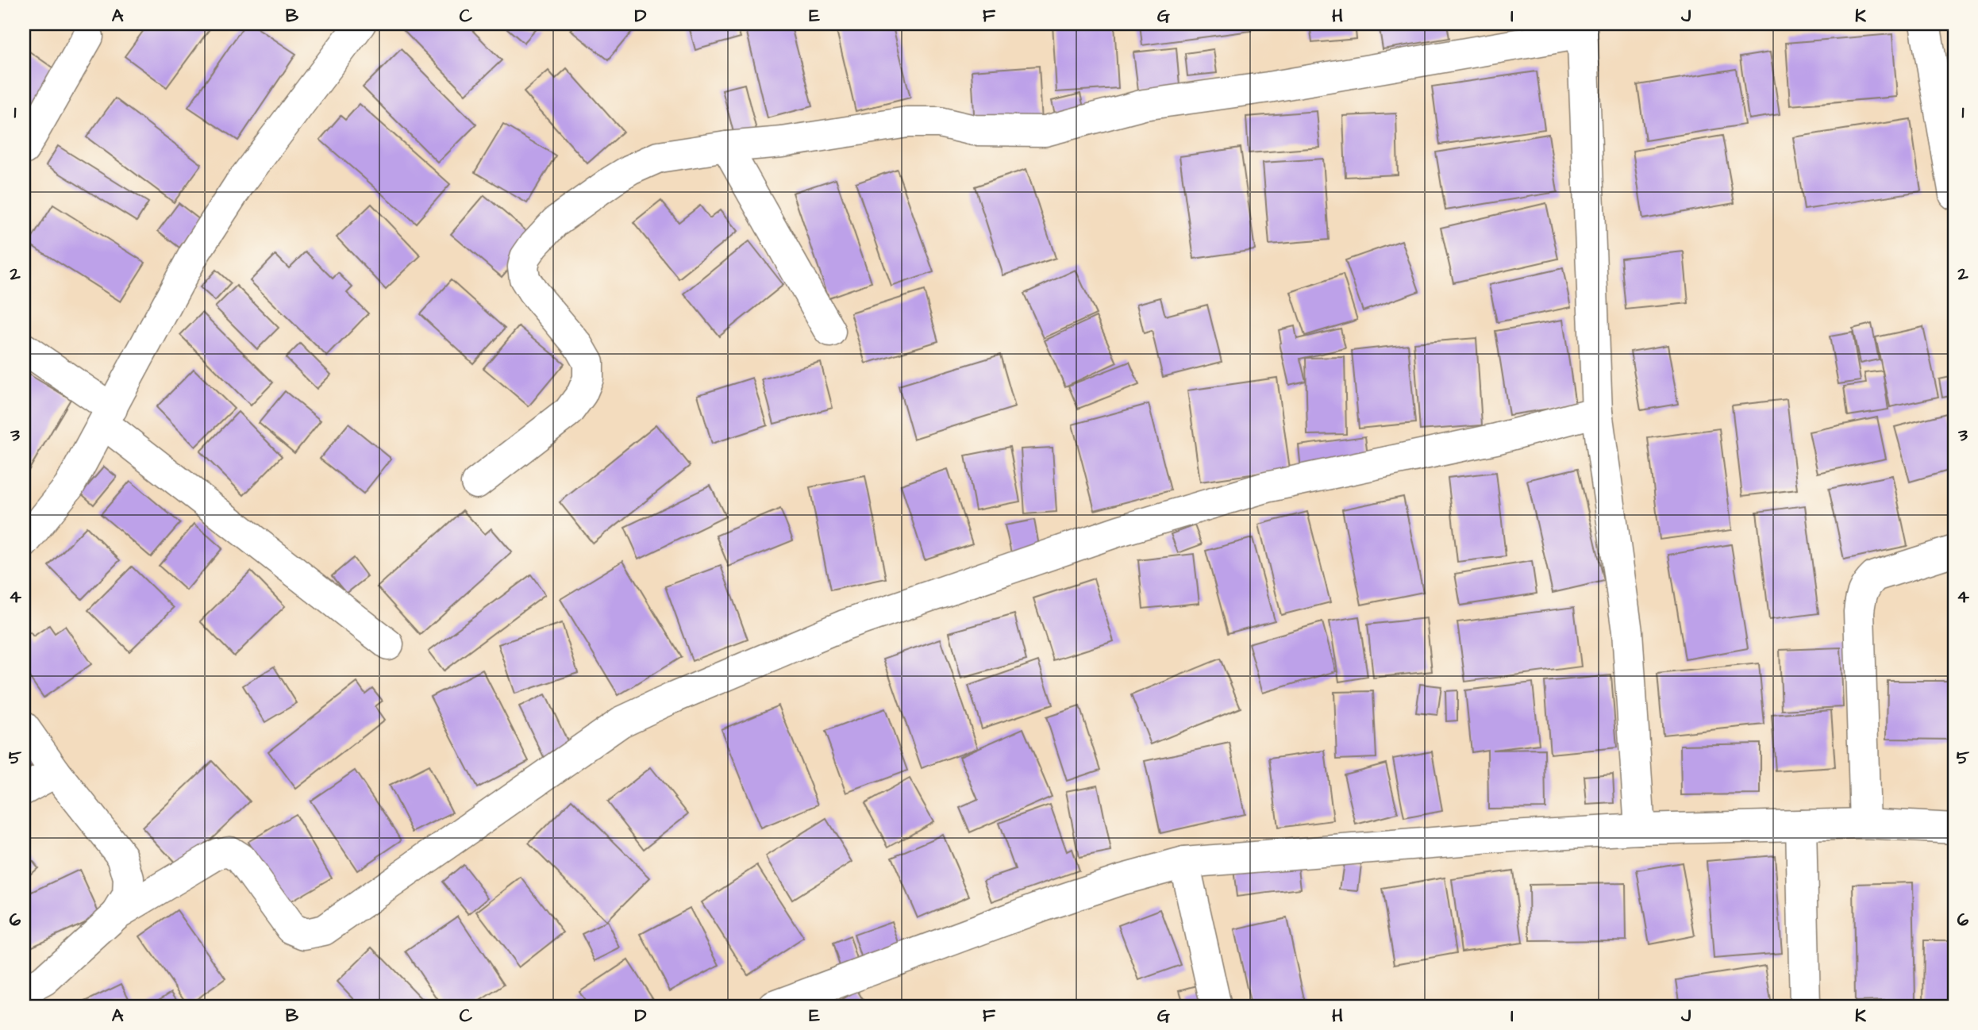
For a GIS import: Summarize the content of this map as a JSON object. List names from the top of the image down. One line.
{"grid":{"columns":["A","B","C","D","E","F","G","H","I","J","K"],"rows":["1","2","3","4","5","6"]}}
